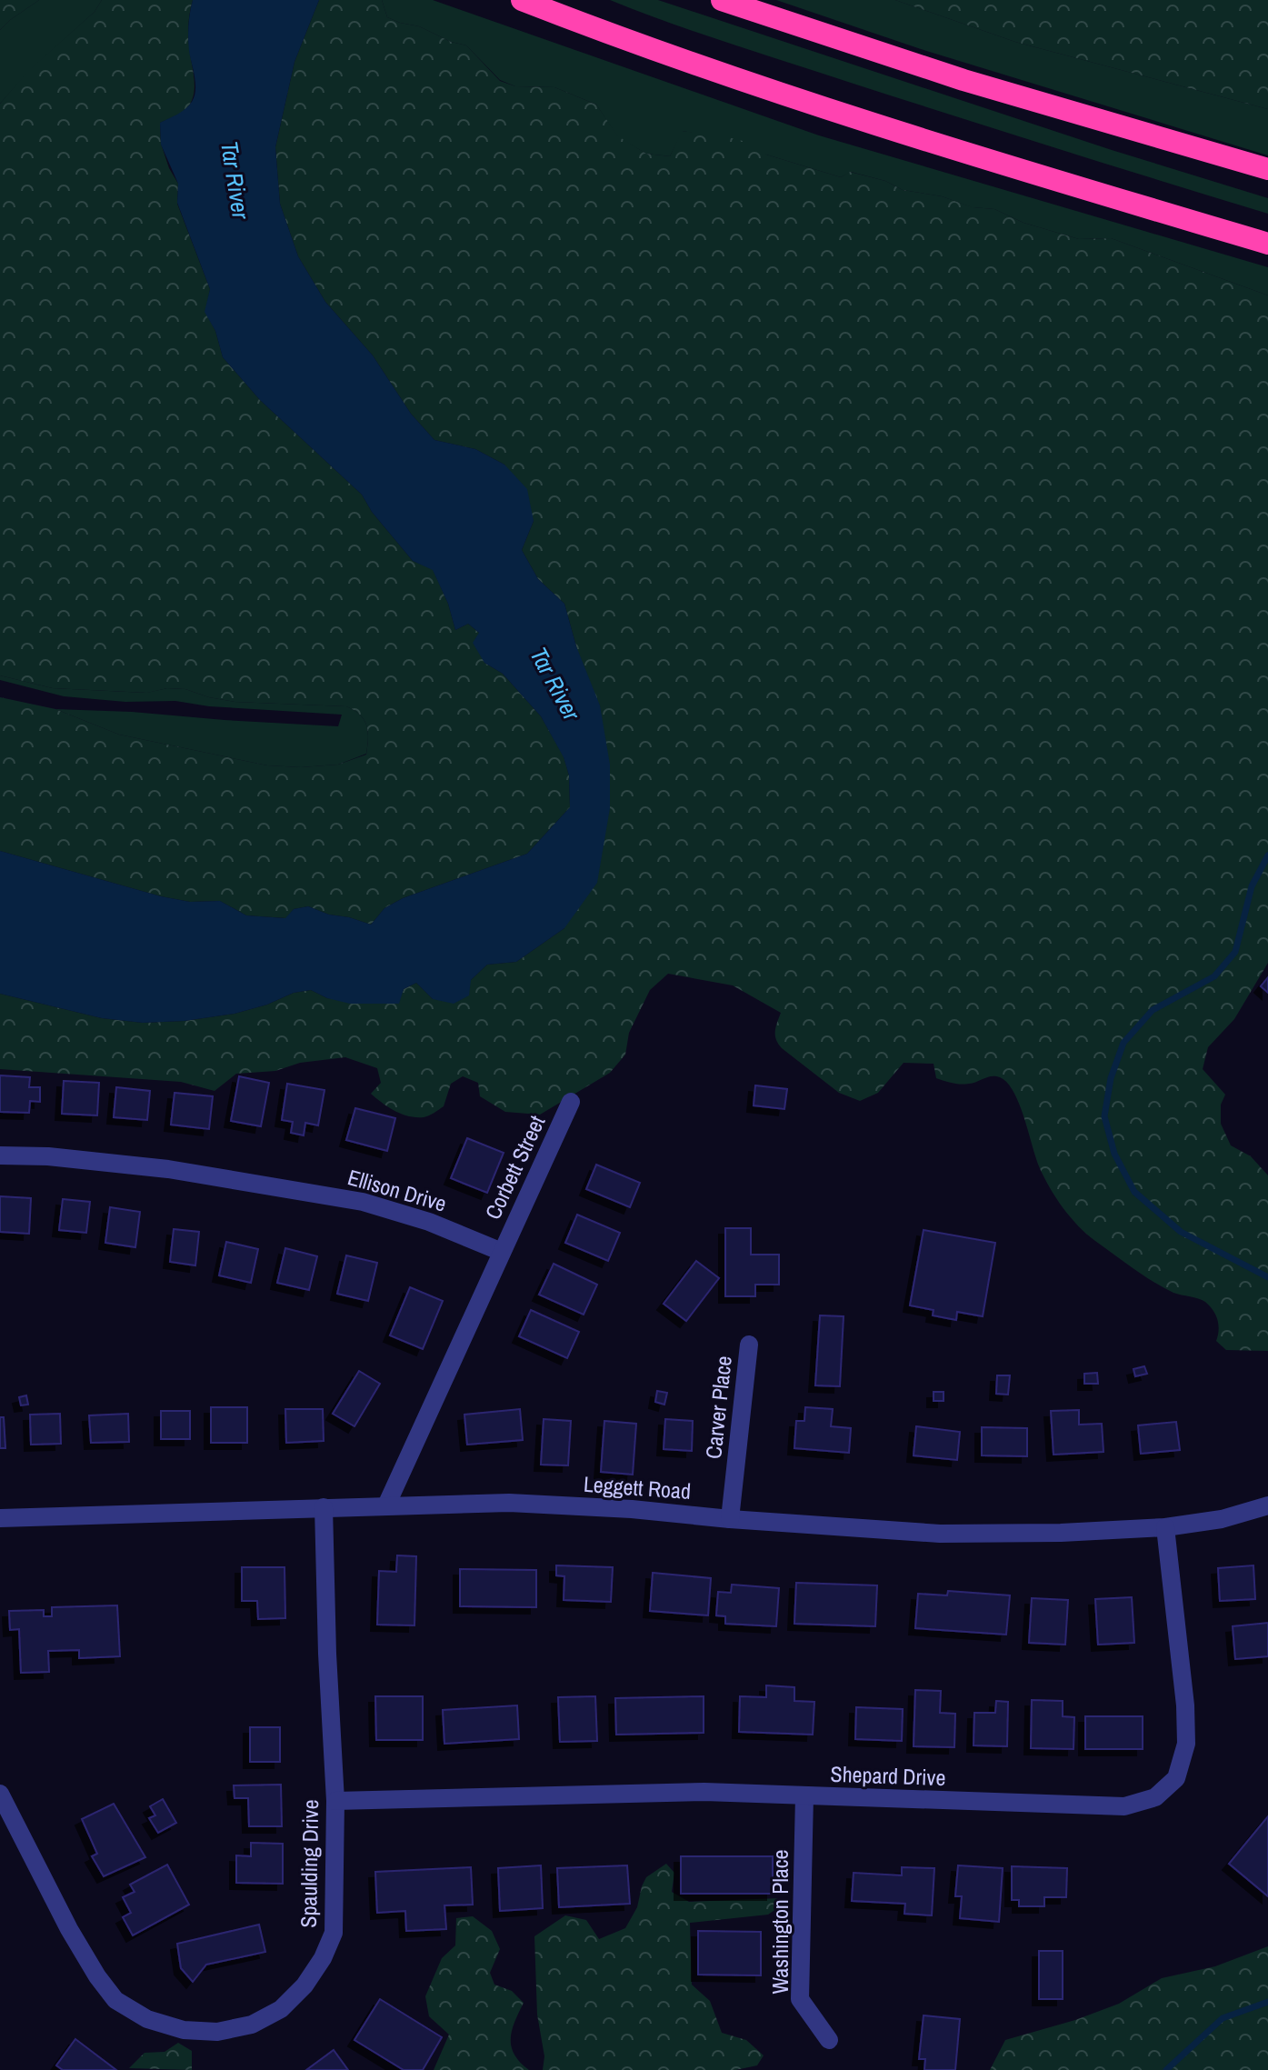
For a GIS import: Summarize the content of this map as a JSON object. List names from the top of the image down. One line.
{"streets":{"street":["Corbett Street","Ellison Drive","Carver Place","Leggett Road","Shepard Drive","Spaulding Drive","Washington Place"]},"crossings":[["Corbett Street","Ellison Drive"],["Carver Place","Leggett Road"],["Leggett Road","Shepard Drive"],["Leggett Road","Spaulding Drive"],["Shepard Drive","Spaulding Drive"],["Shepard Drive","Washington Place"]],"water":["Tar River"]}
